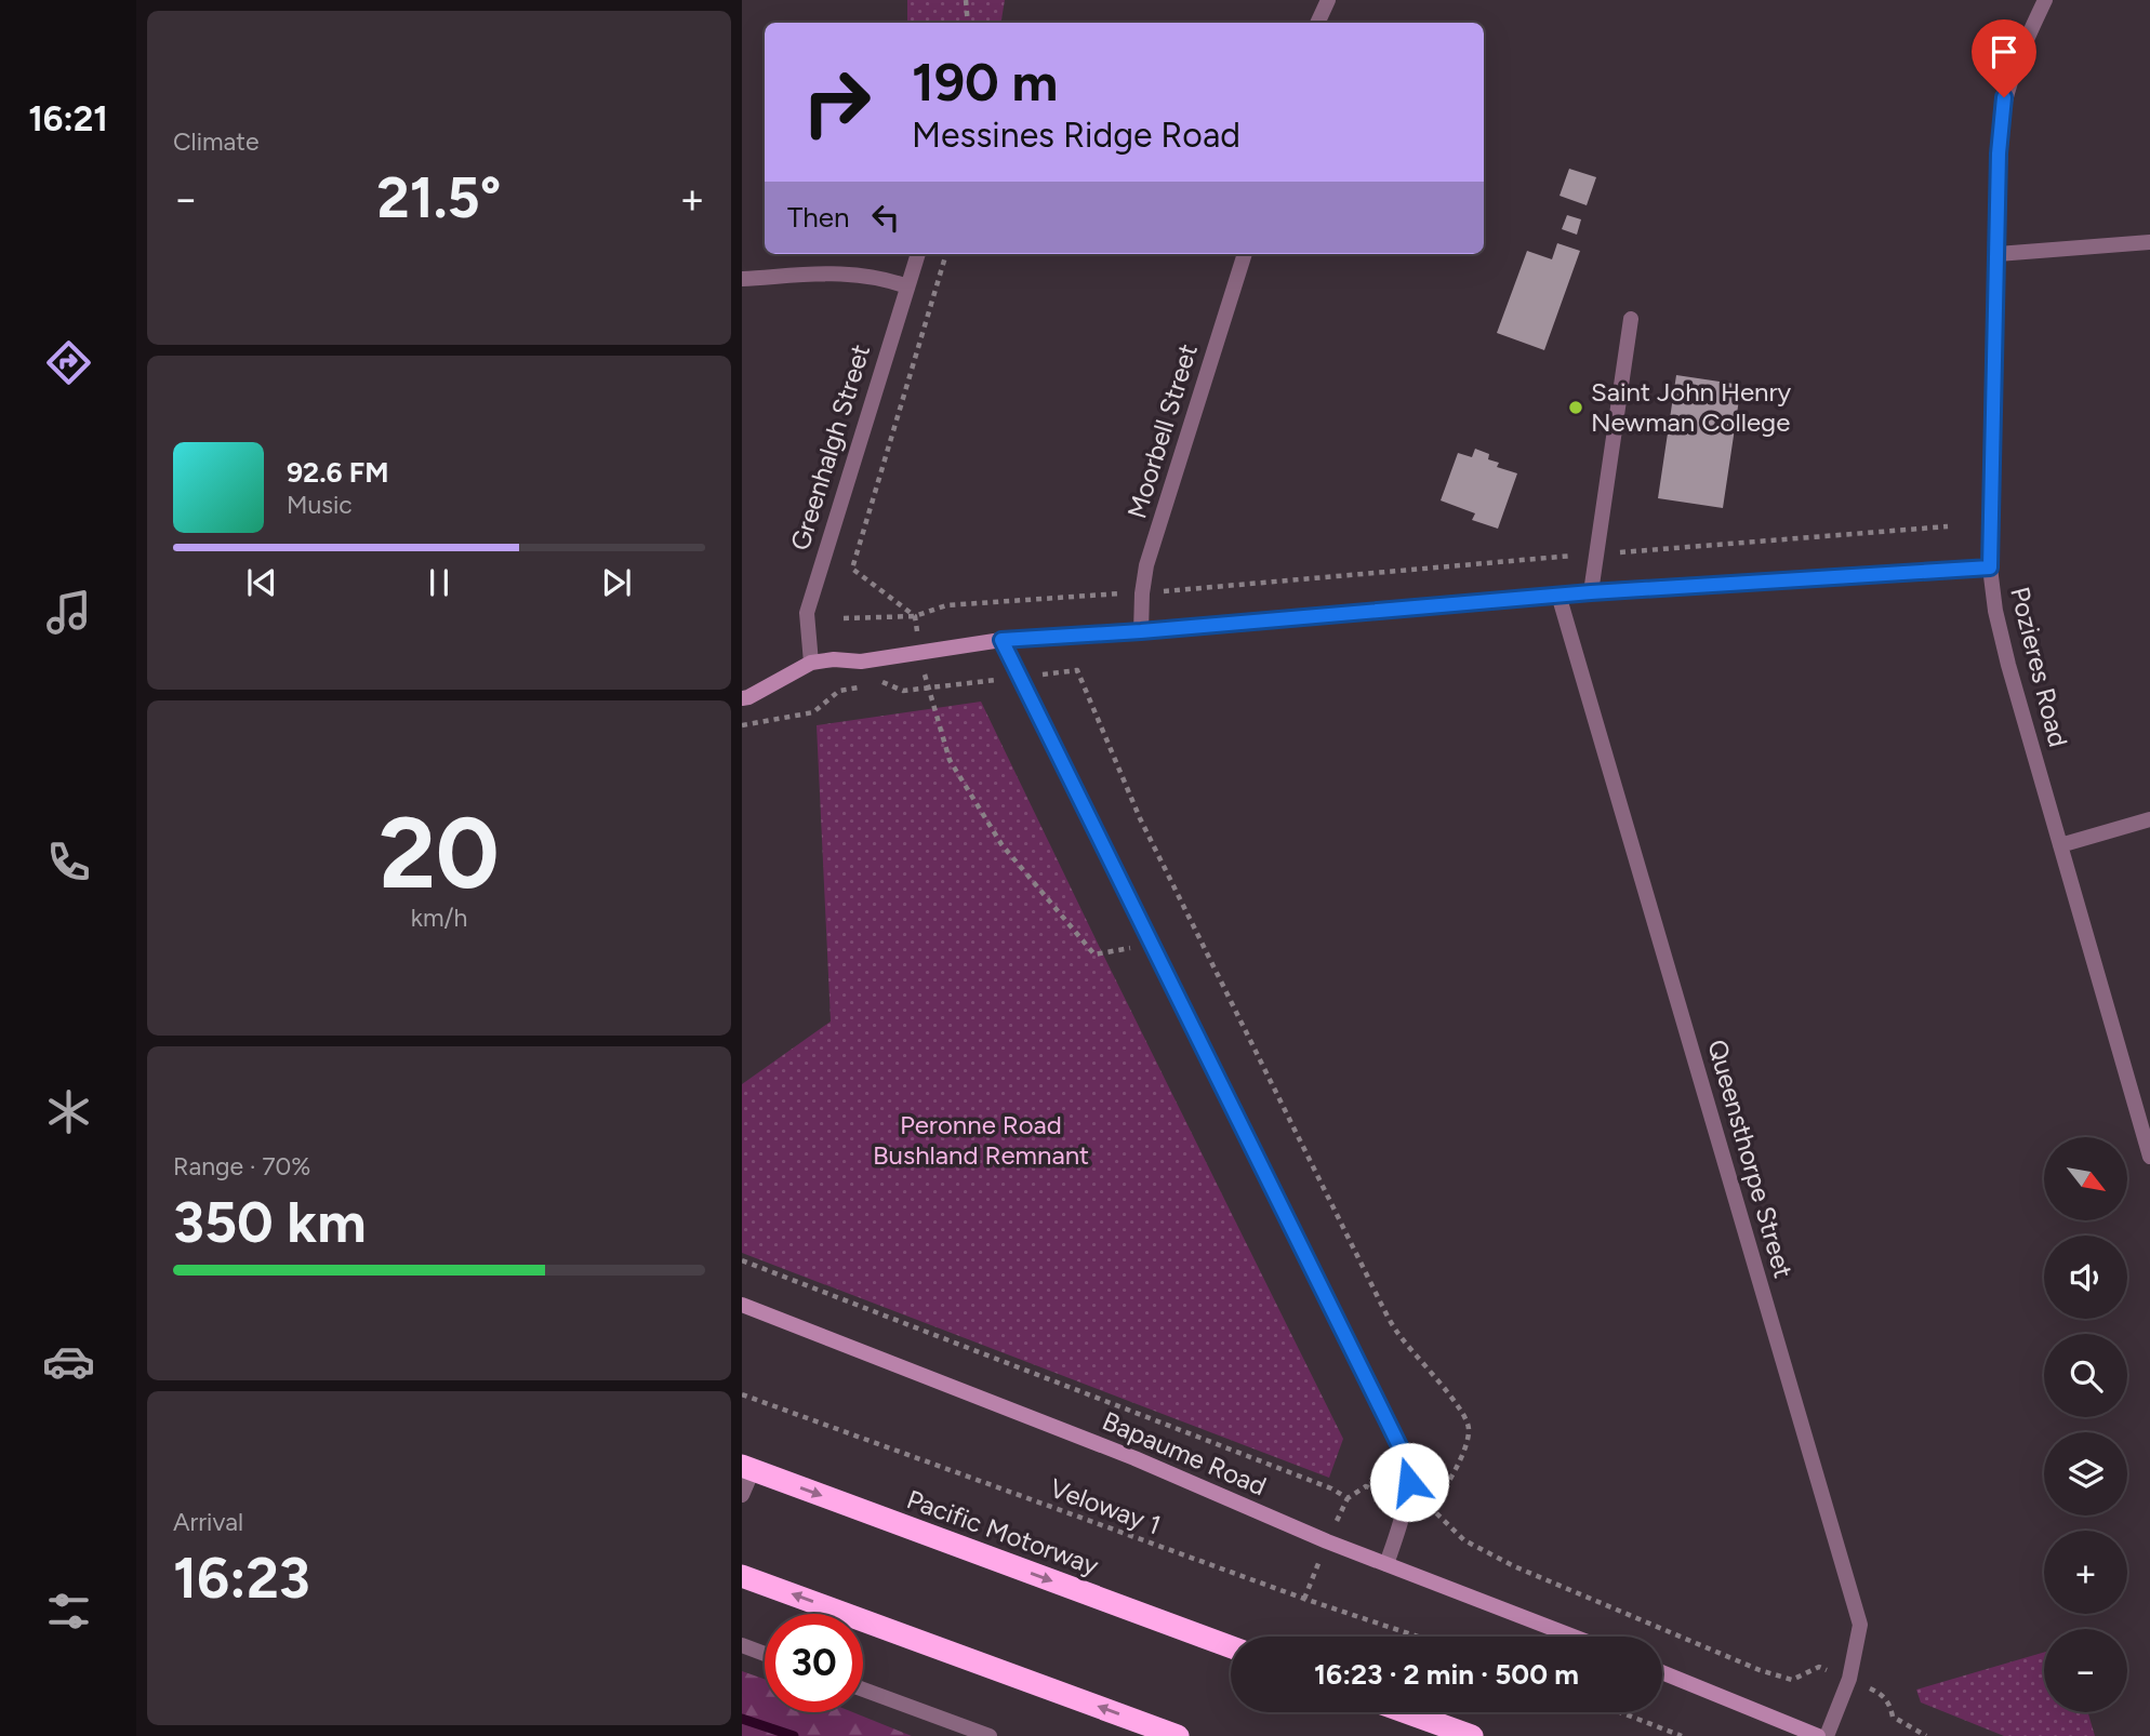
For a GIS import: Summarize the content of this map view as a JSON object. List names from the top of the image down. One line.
{"streets":{"highway":["Pacific Motorway"],"street":["Moorbell Street","Greenhalgh Street","Pozieres Road","Queensthorpe Street","Bapaume Road"],"path":["Veloway 1"]},"parks":["Peronne Road Bushland Remnant"],"places":["Saint John Henry Newman College"],"north":"bottom right","page":{"tabs":"16:21","tile":["Climate",["20","km/h"],["Range · 70%","350 km"],["Arrival","16:23"]],"turn":["190 m","Messines Ridge Road"],"heat":["−","21.5°","+"],"then":"Then","song":["92.6 FM","Music"],"map_buttons":["+","−"],"limit":"30","trip":"16:23 · 2 min · 500 m"}}
